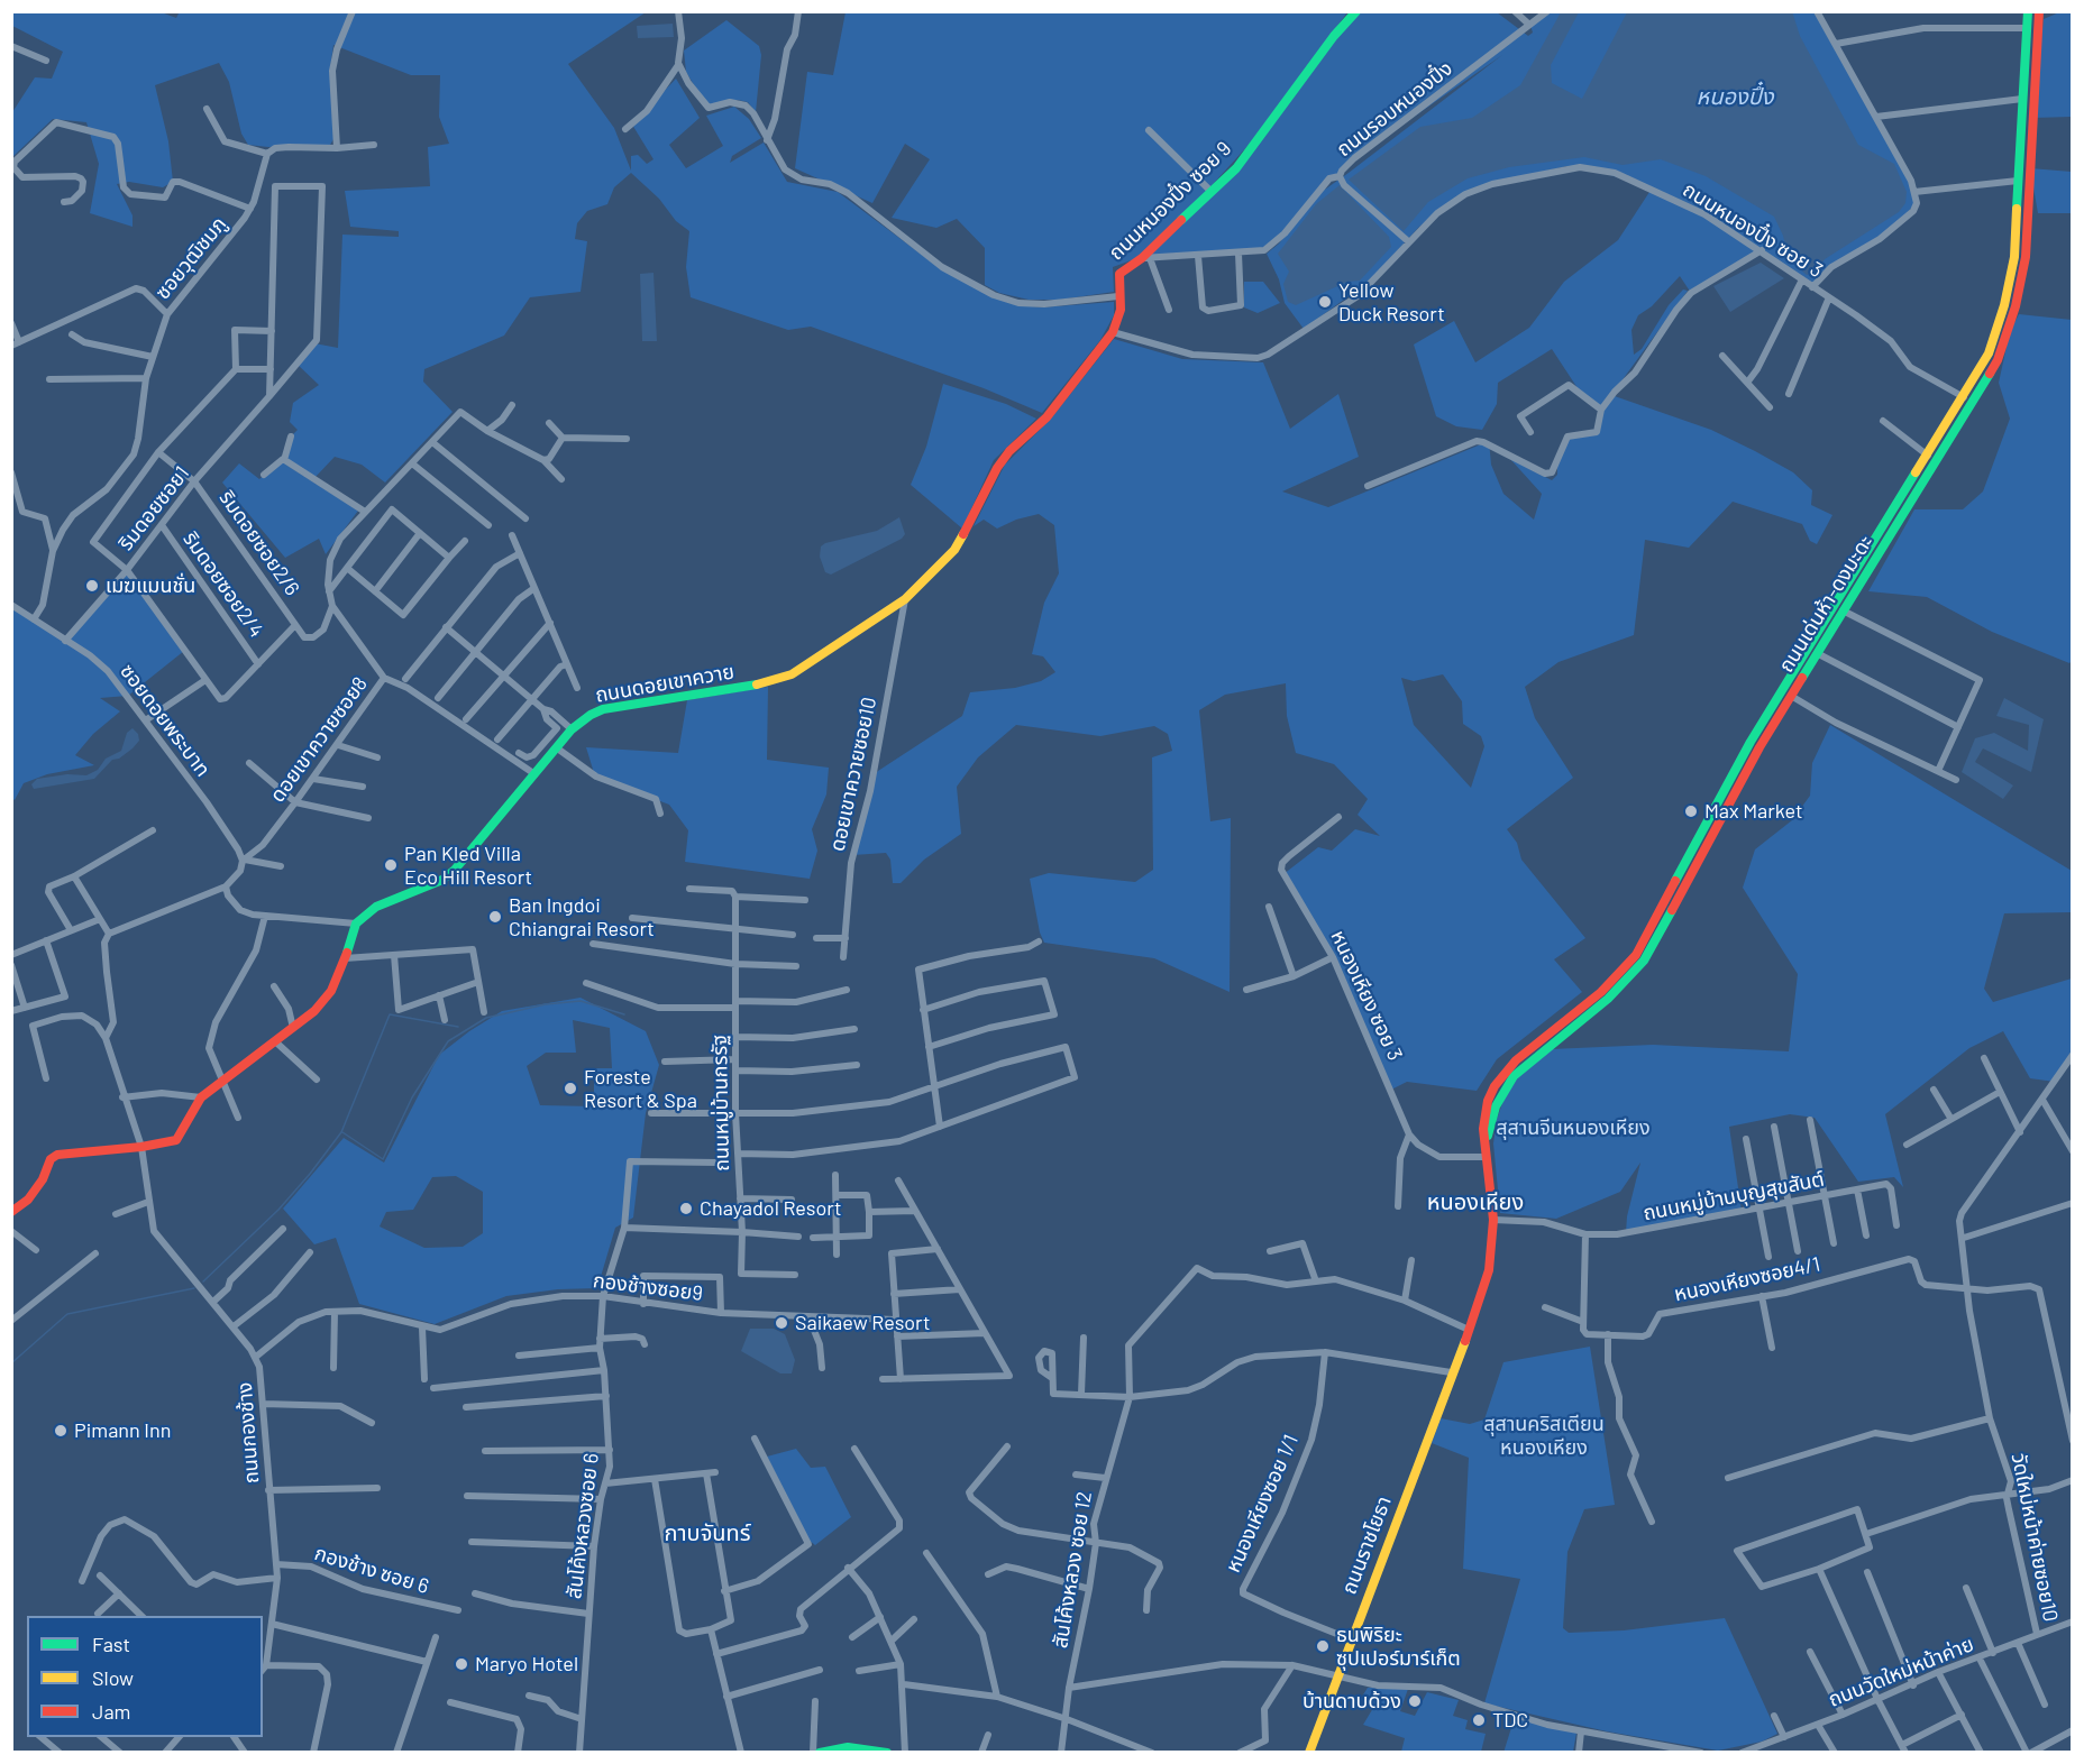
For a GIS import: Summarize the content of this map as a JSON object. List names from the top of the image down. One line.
{"streets":{"main road":["ถนนหนองปึ๋ง ซอย 9","ถนนเด่นห้า-ดงมะดะ","ถนนดอยเขาควาย","ถนนราชโยธา"],"street":["ถนนรอบหนองปึ๋ง","ถนนหนองปึ๋ง ซอย 3","ซอยวุฒิชมภู","ริมดอยซอย1","ริมดอยซอย2/6","ริมดอยซอย2/4","ซอยดอยพระบาท","ดอยเขาควายซอย8","ดอยเขาควายซอย10","หนองเหียง ซอย 3","ถนนหมู่บ้านกรรัฐ","ถนนหมู่บ้านบุญสุขสันต์","หนองเหียงซอย4/1","กองช้างซอย9","ถนนกองช้าง","หนองเหียงซอย 1/1","สันโค้งหลวงซอย 6","วัดใหม่หน้าค่ายซอย10","กองช้าง ซอย 6","สันโค้งหลวง ซอย 12","ถนนวัดใหม่หน้าค่าย"]},"crossings":[["ถนนรอบหนองปึ๋ง","ถนนหนองปึ๋ง ซอย 3"],["ถนนหนองปึ๋ง ซอย 9","ถนนหนองปึ๋ง ซอย 3"],["ถนนหนองปึ๋ง ซอย 9","ถนนดอยเขาควาย"],["ถนนหนองปึ๋ง ซอย 3","ถนนเด่นห้า-ดงมะดะ"],["ถนนหนองปึ๋ง ซอย 3","ถนนดอยเขาควาย"],["ซอยวุฒิชมภู","ซอยดอยพระบาท"],["ริมดอยซอย1","ริมดอยซอย2/6"],["ริมดอยซอย1","ริมดอยซอย2/4"],["ริมดอยซอย1","ซอยดอยพระบาท"],["ถนนเด่นห้า-ดงมะดะ","หนองเหียง ซอย 3"],["ถนนเด่นห้า-ดงมะดะ","ถนนหมู่บ้านบุญสุขสันต์"],["ถนนเด่นห้า-ดงมะดะ","ถนนราชโยธา"],["ถนนดอยเขาควาย","ดอยเขาควายซอย8"],["ถนนดอยเขาควาย","ดอยเขาควายซอย10"],["ซอยดอยพระบาท","ดอยเขาควายซอย8"],["หนองเหียงซอย4/1","วัดใหม่หน้าค่ายซอย10"],["กองช้างซอย9","ถนนกองช้าง"],["กองช้างซอย9","สันโค้งหลวงซอย 6"],["ถนนกองช้าง","กองช้าง ซอย 6"],["หนองเหียงซอย 1/1","ถนนราชโยธา"],["วัดใหม่หน้าค่ายซอย10","ถนนวัดใหม่หน้าค่าย"]],"districts":["หนองเหียง","กาบจันทร์"],"water":["หนองปึ๋ง"],"parks":["สุสานจีนหนองเหียง","สุสานคริสเตียน หนองเหียง"],"places":["Yellow Duck Resort","เมฆแมนชั่น","Max Market","Pan Kled Villa Eco Hill Resort","Ban Ingdoi Chiangrai Resort","Foreste Resort & Spa","Chayadol Resort","Saikaew Resort","Pimann Inn","ธนพิริยะ ซุปเปอร์มาร์เก็ต","Maryo Hotel","บ้านดาบด้วง","TDC"],"legend":["Fast","Slow","Jam"]}
